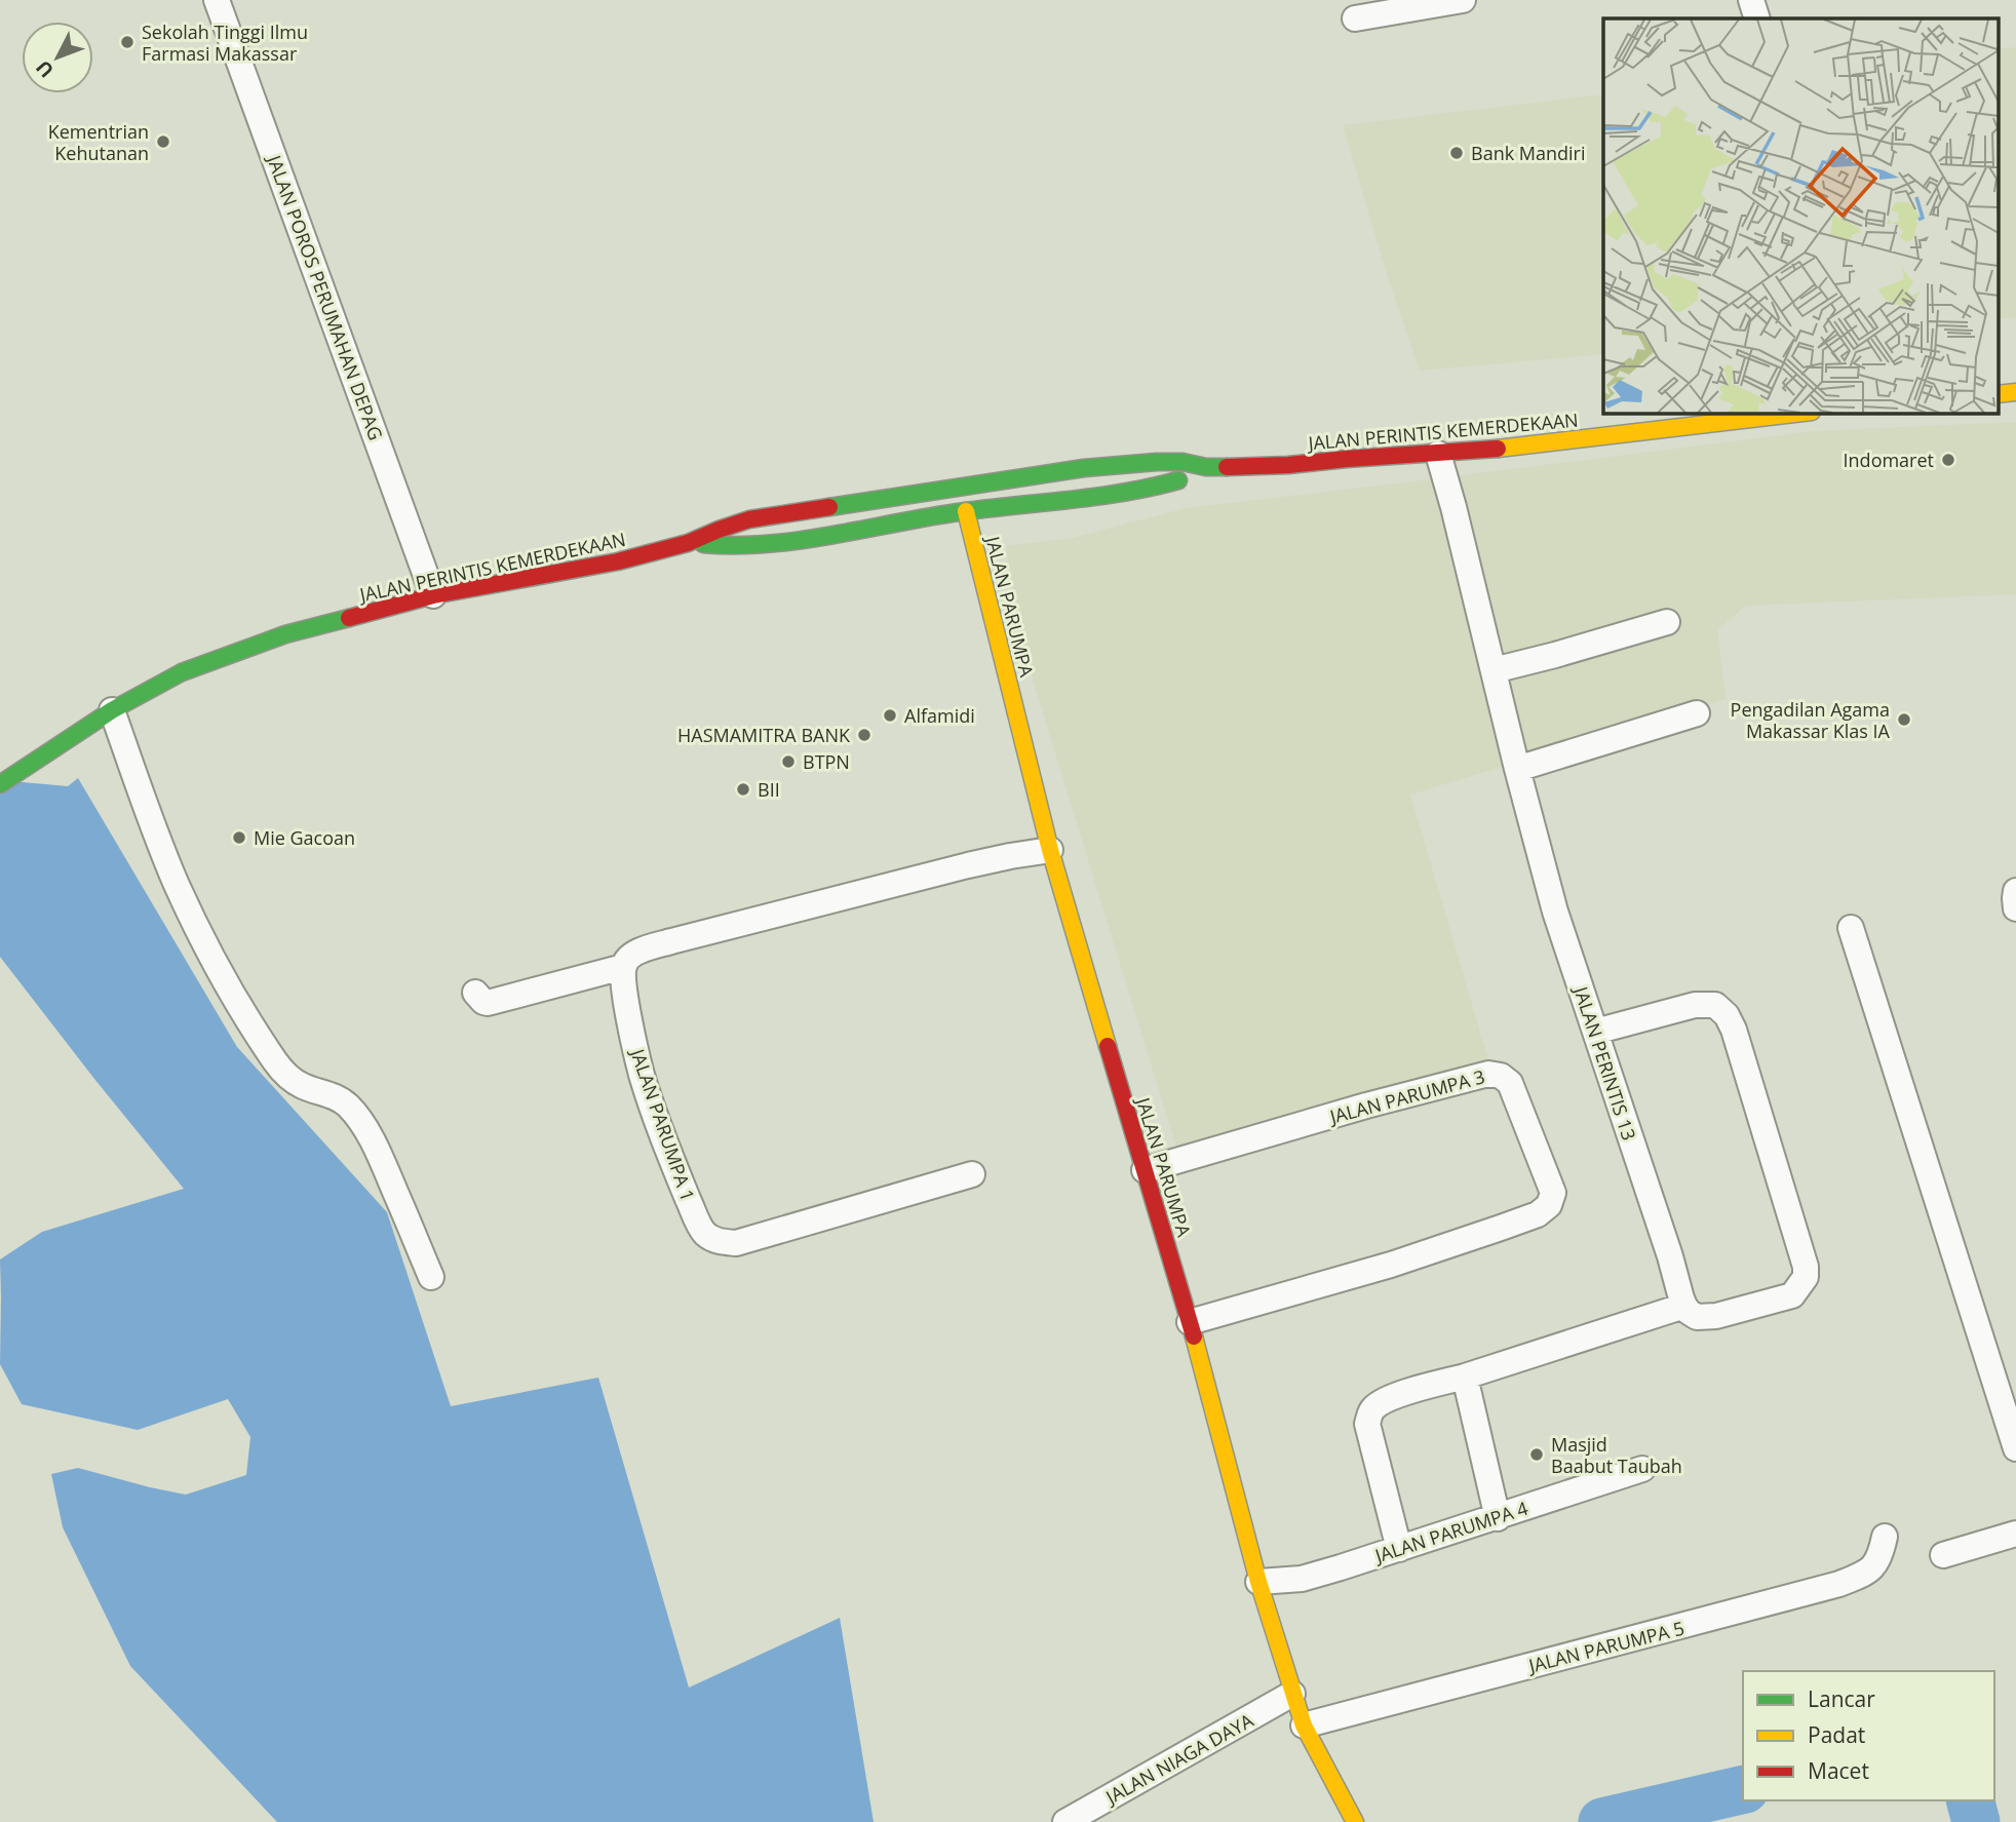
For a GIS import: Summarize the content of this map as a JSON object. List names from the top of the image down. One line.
{"streets":{"main road":["JALAN PERINTIS KEMERDEKAAN","JALAN PARUMPA"],"street":["JALAN POROS PERUMAHAN DEPAG","JALAN PERINTIS 13","JALAN PARUMPA 3","JALAN PARUMPA 1","JALAN PARUMPA 4","JALAN PARUMPA 5","JALAN NIAGA DAYA"]},"crossings":[["JALAN POROS PERUMAHAN DEPAG","JALAN PERINTIS KEMERDEKAAN"],["JALAN PERINTIS KEMERDEKAAN","JALAN PARUMPA"],["JALAN PERINTIS KEMERDEKAAN","JALAN PERINTIS 13"],["JALAN PARUMPA","JALAN PARUMPA 3"],["JALAN PARUMPA","JALAN PARUMPA 4"],["JALAN PARUMPA","JALAN PARUMPA 5"],["JALAN PARUMPA","JALAN NIAGA DAYA"]],"places":["Sekolah Tinggi Ilmu Farmasi Makassar","Kementrian Kehutanan","Bank Mandiri","Indomaret","Alfamidi","Pengadilan Agama Makassar Klas IA","HASMAMITRA BANK","BTPN","BII","Mie Gacoan","Masjid Baabut Taubah"],"legend":["Lancar","Padat","Macet"],"north":"bottom left"}
